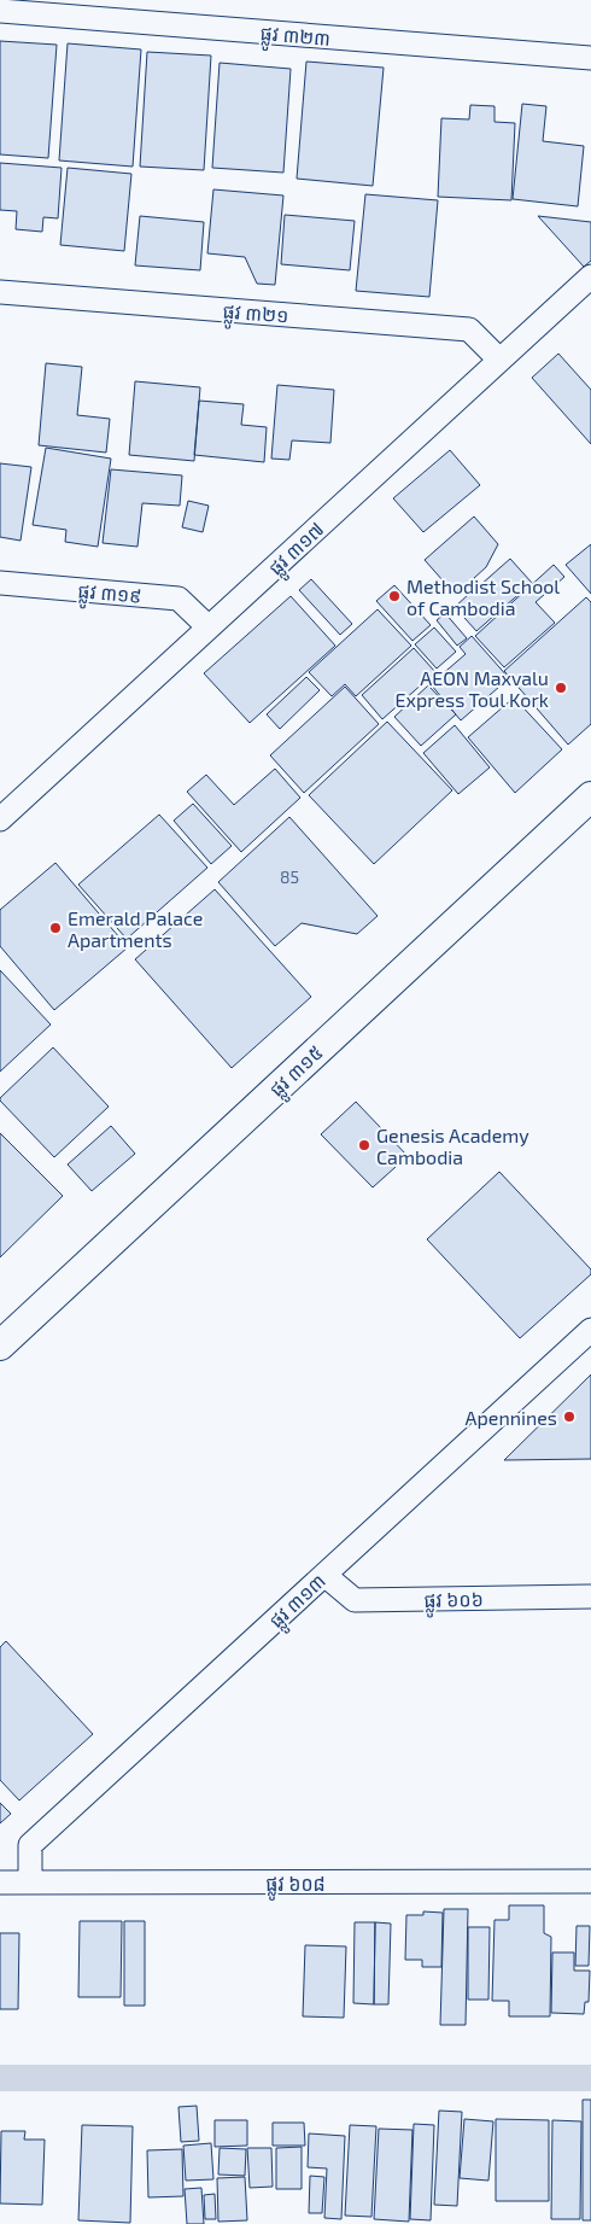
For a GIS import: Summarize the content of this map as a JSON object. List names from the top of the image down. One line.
{"streets":{"street":["ផ្លូវ ៣២៣","ផ្លូវ ៣២១","ផ្លូវ ៣១៧","ផ្លូវ ៣១៩","ផ្លូវ ៣១៥","ផ្លូវ ៦០៦","ផ្លូវ ៣១៣","ផ្លូវ ៦០៨"]},"crossings":[["ផ្លូវ ៣២១","ផ្លូវ ៣១៧"],["ផ្លូវ ៣១៧","ផ្លូវ ៣១៩"],["ផ្លូវ ៦០៦","ផ្លូវ ៣១៣"],["ផ្លូវ ៣១៣","ផ្លូវ ៦០៨"]],"places":["Methodist School of Cambodia","AEON Maxvalu Express Toul Kork","Emerald Palace Apartments","Genesis Academy Cambodia","Apennines"],"house_numbers":["85"]}
